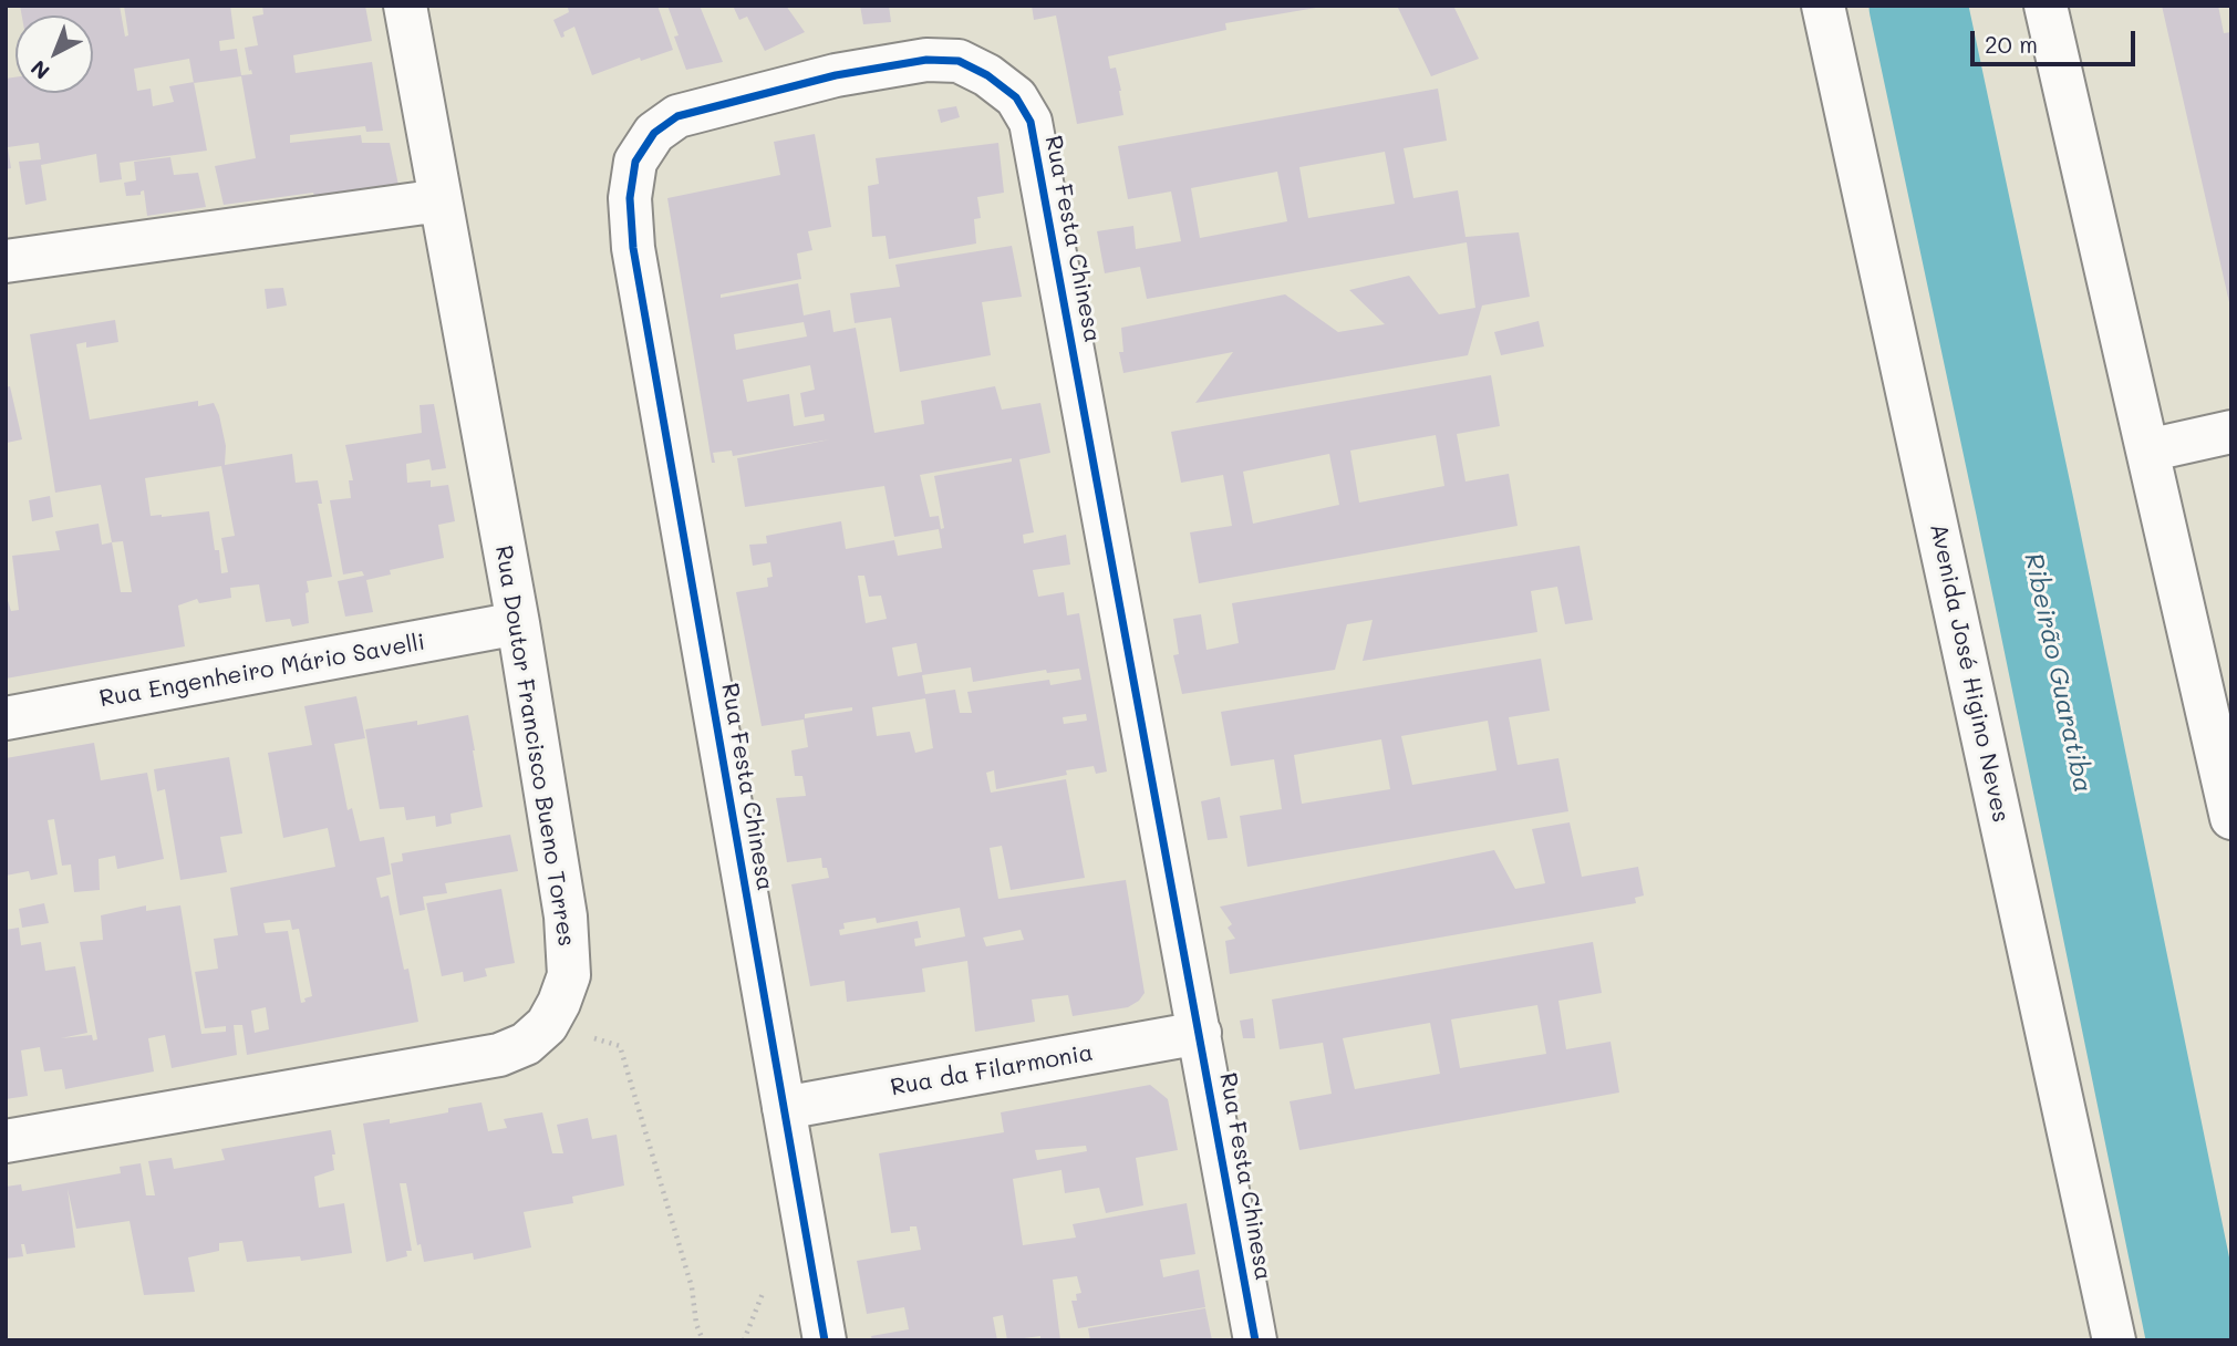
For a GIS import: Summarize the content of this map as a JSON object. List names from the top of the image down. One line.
{"streets":{"street":["Rua Festa Chinesa","Rua Engenheiro Mário Savelli","Avenida José Higino Neves","Rua Doutor Francisco Bueno Torres","Rua da Filarmonia"]},"crossings":[["Rua Festa Chinesa","Rua da Filarmonia"],["Rua Engenheiro Mário Savelli","Rua Doutor Francisco Bueno Torres"]],"water":["Ribeirão Guaratiba"],"scale_bar":"20 m","north":"bottom left"}
